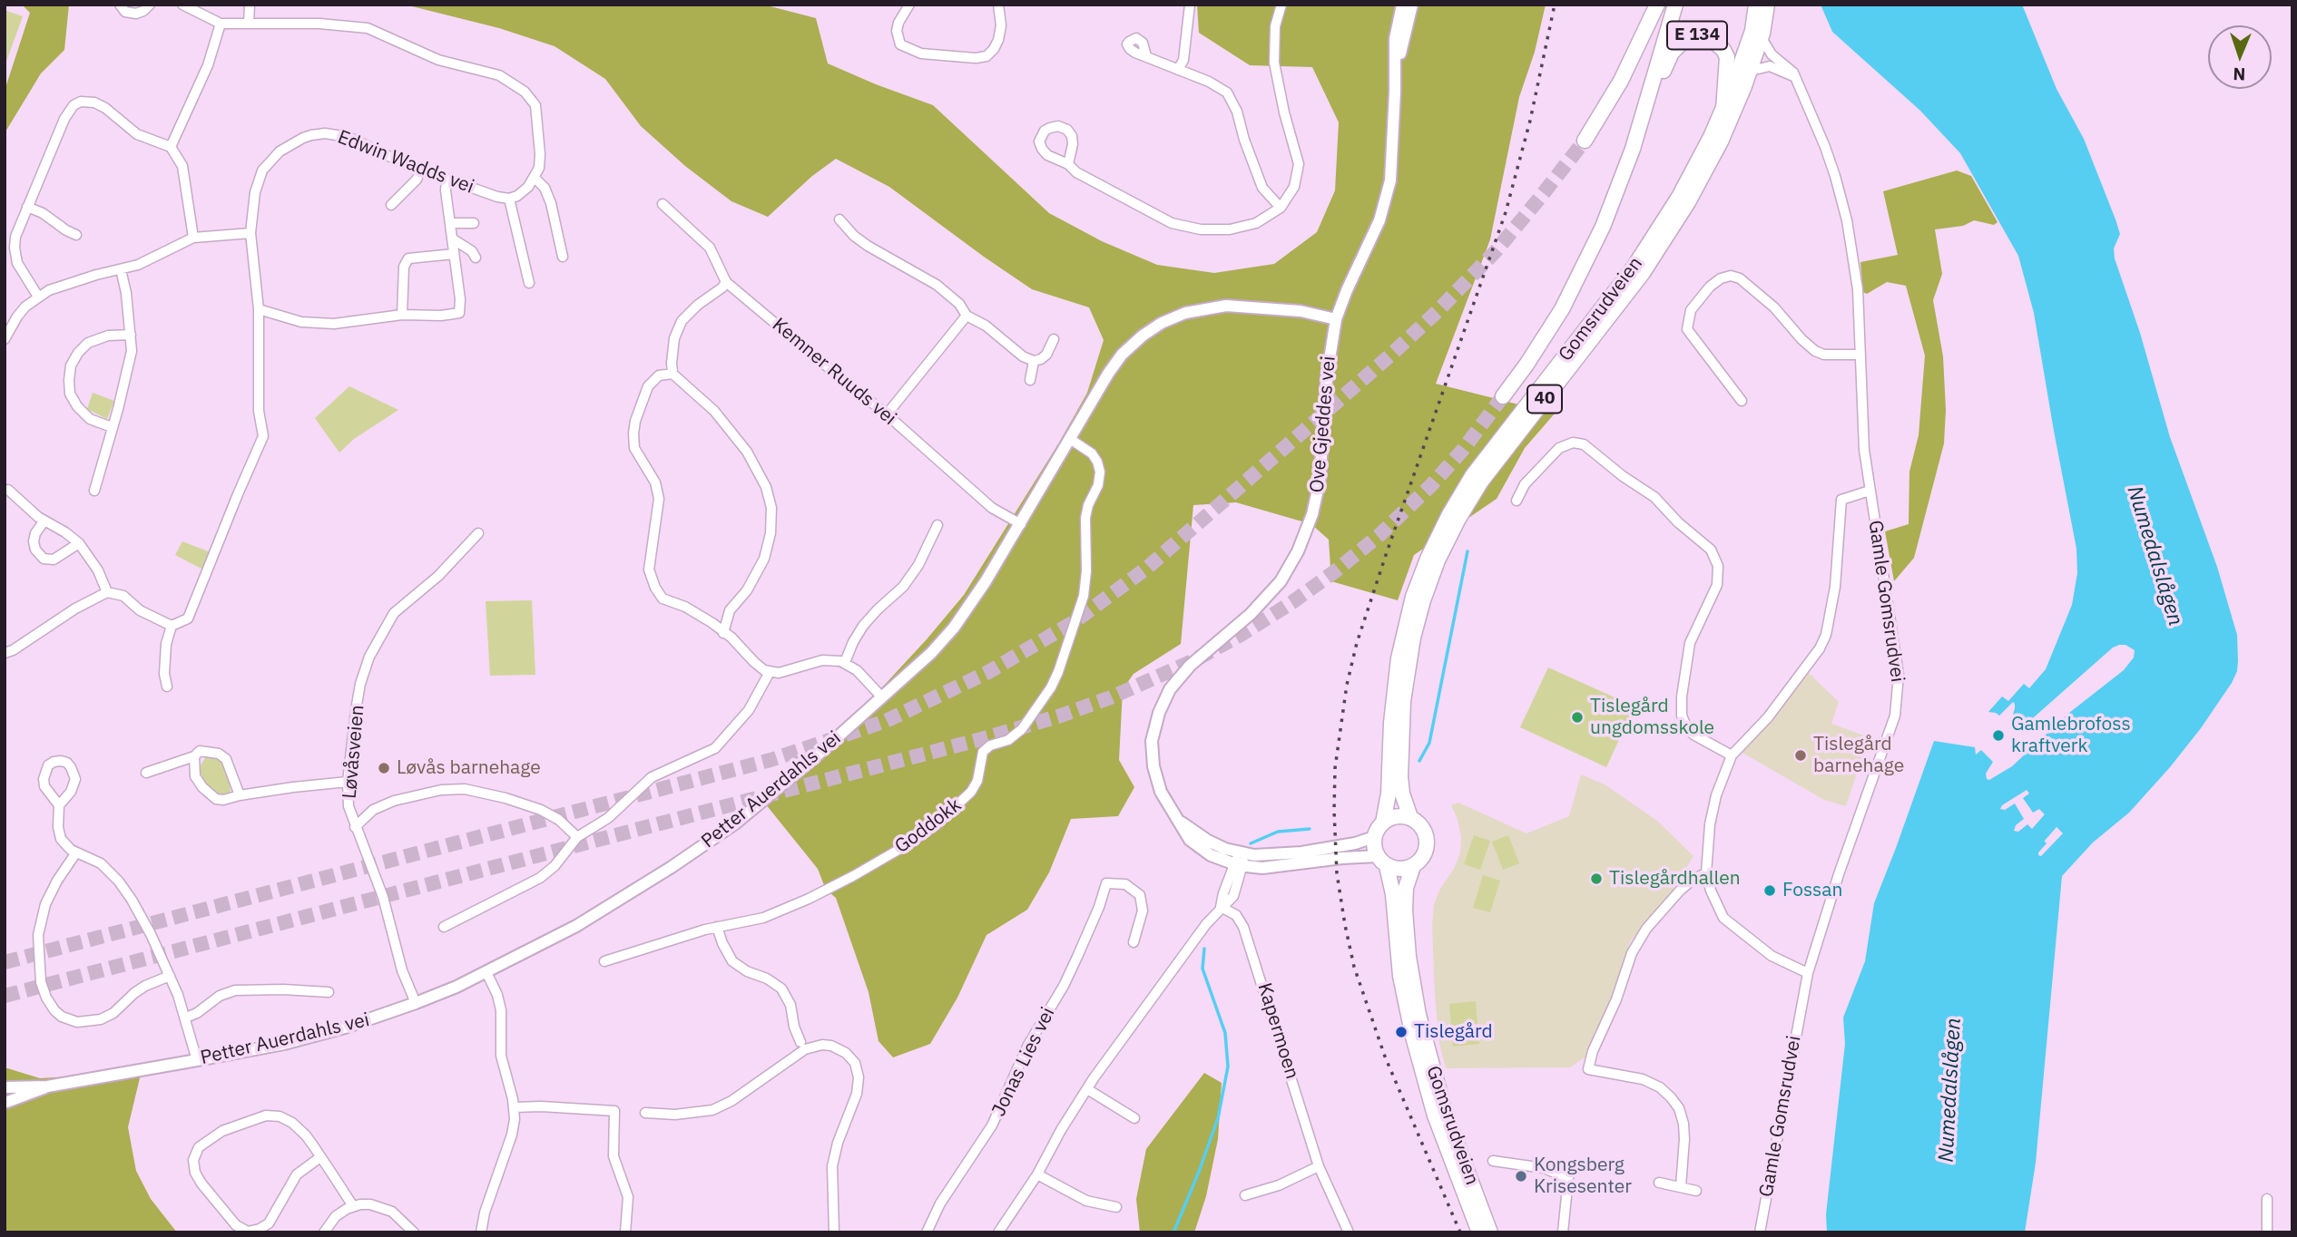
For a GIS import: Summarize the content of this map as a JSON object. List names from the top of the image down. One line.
{"streets":{"main road":["E 134","Gomsrudveien","40"],"street":["Edwin Wadds vei","Kemner Ruuds vei","Ove Gjeddes vei","Gamle Gomsrudvei","Løvåsveien","Petter Auerdahls vei","Goddokk","Kapermoen","Jonas Lies vei"]},"crossings":[["E 134","Gomsrudveien"],["Gomsrudveien","40"],["Gomsrudveien","Ove Gjeddes vei"],["Gomsrudveien","Gamle Gomsrudvei"],["Kemner Ruuds vei","Petter Auerdahls vei"],["40","Ove Gjeddes vei"],["Ove Gjeddes vei","Petter Auerdahls vei"],["Løvåsveien","Petter Auerdahls vei"],["Petter Auerdahls vei","Goddokk"]],"water":["Numedalslågen"],"places":["Tislegård ungdomsskole","Gamlebrofoss kraftverk","Tislegård barnehage","Løvås barnehage","Tislegårdhallen","Fossan","Tislegård","Kongsberg Krisesenter"],"north":"bottom"}
